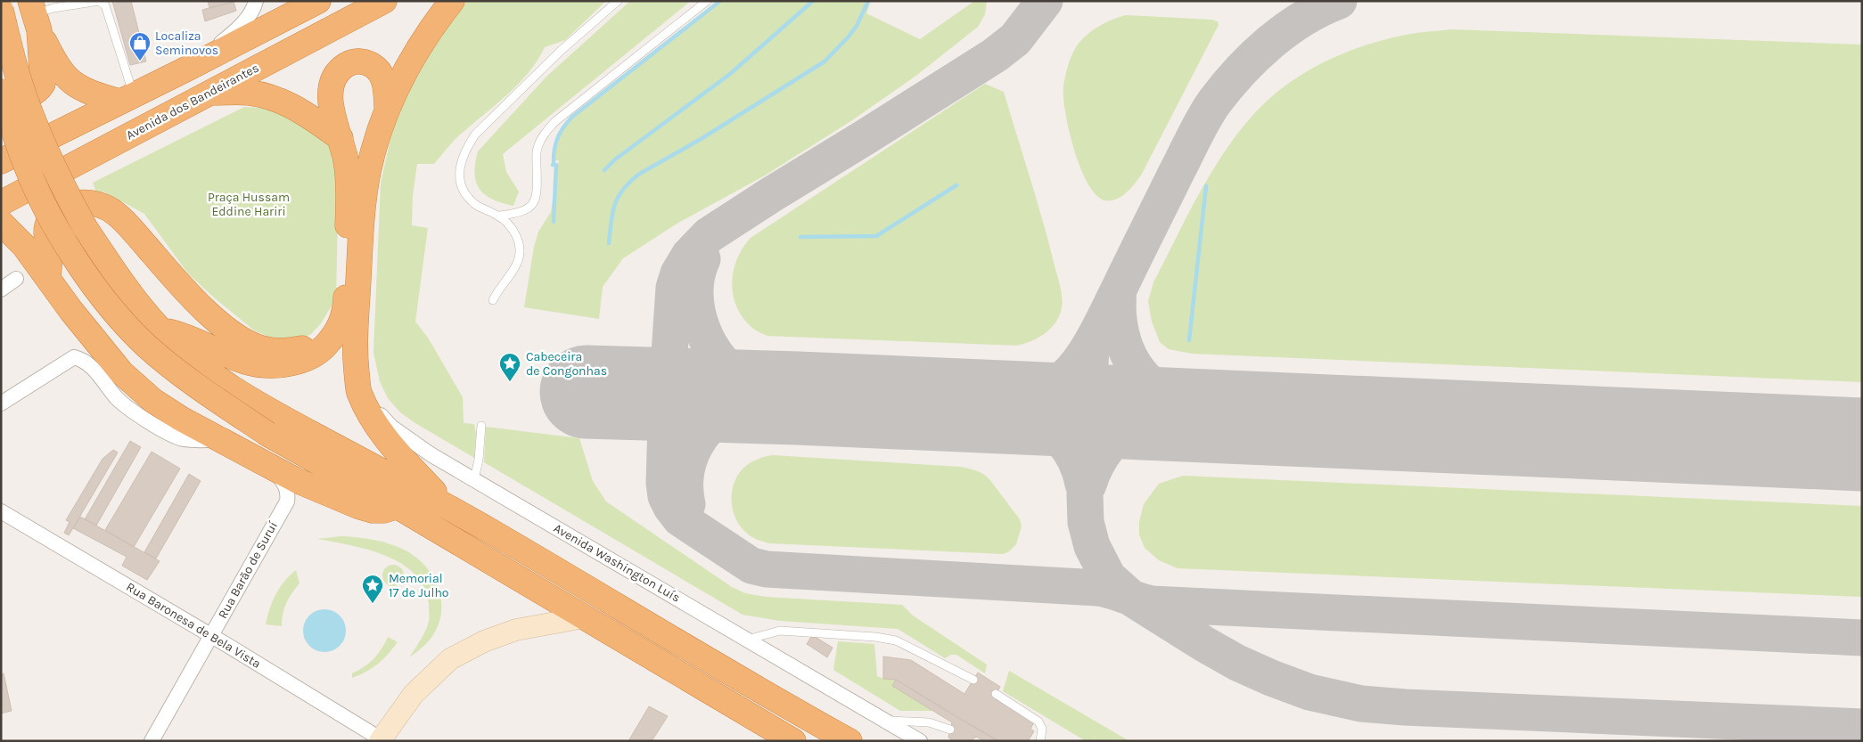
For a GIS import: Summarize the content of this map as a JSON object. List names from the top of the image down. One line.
{"streets":{"highway":["Avenida dos Bandeirantes"],"street":["Avenida Washington Luís","Rua Barão de Suruí","Rua Baronesa de Bela Vista"]},"crossings":[["Rua Barão de Suruí","Rua Baronesa de Bela Vista"]],"parks":["Praça Hussam Eddine Hariri"],"places":{"shop":["Localiza Seminovos"],"place":["Cabeceira de Congonhas","Memorial 17 de Julho"]}}
